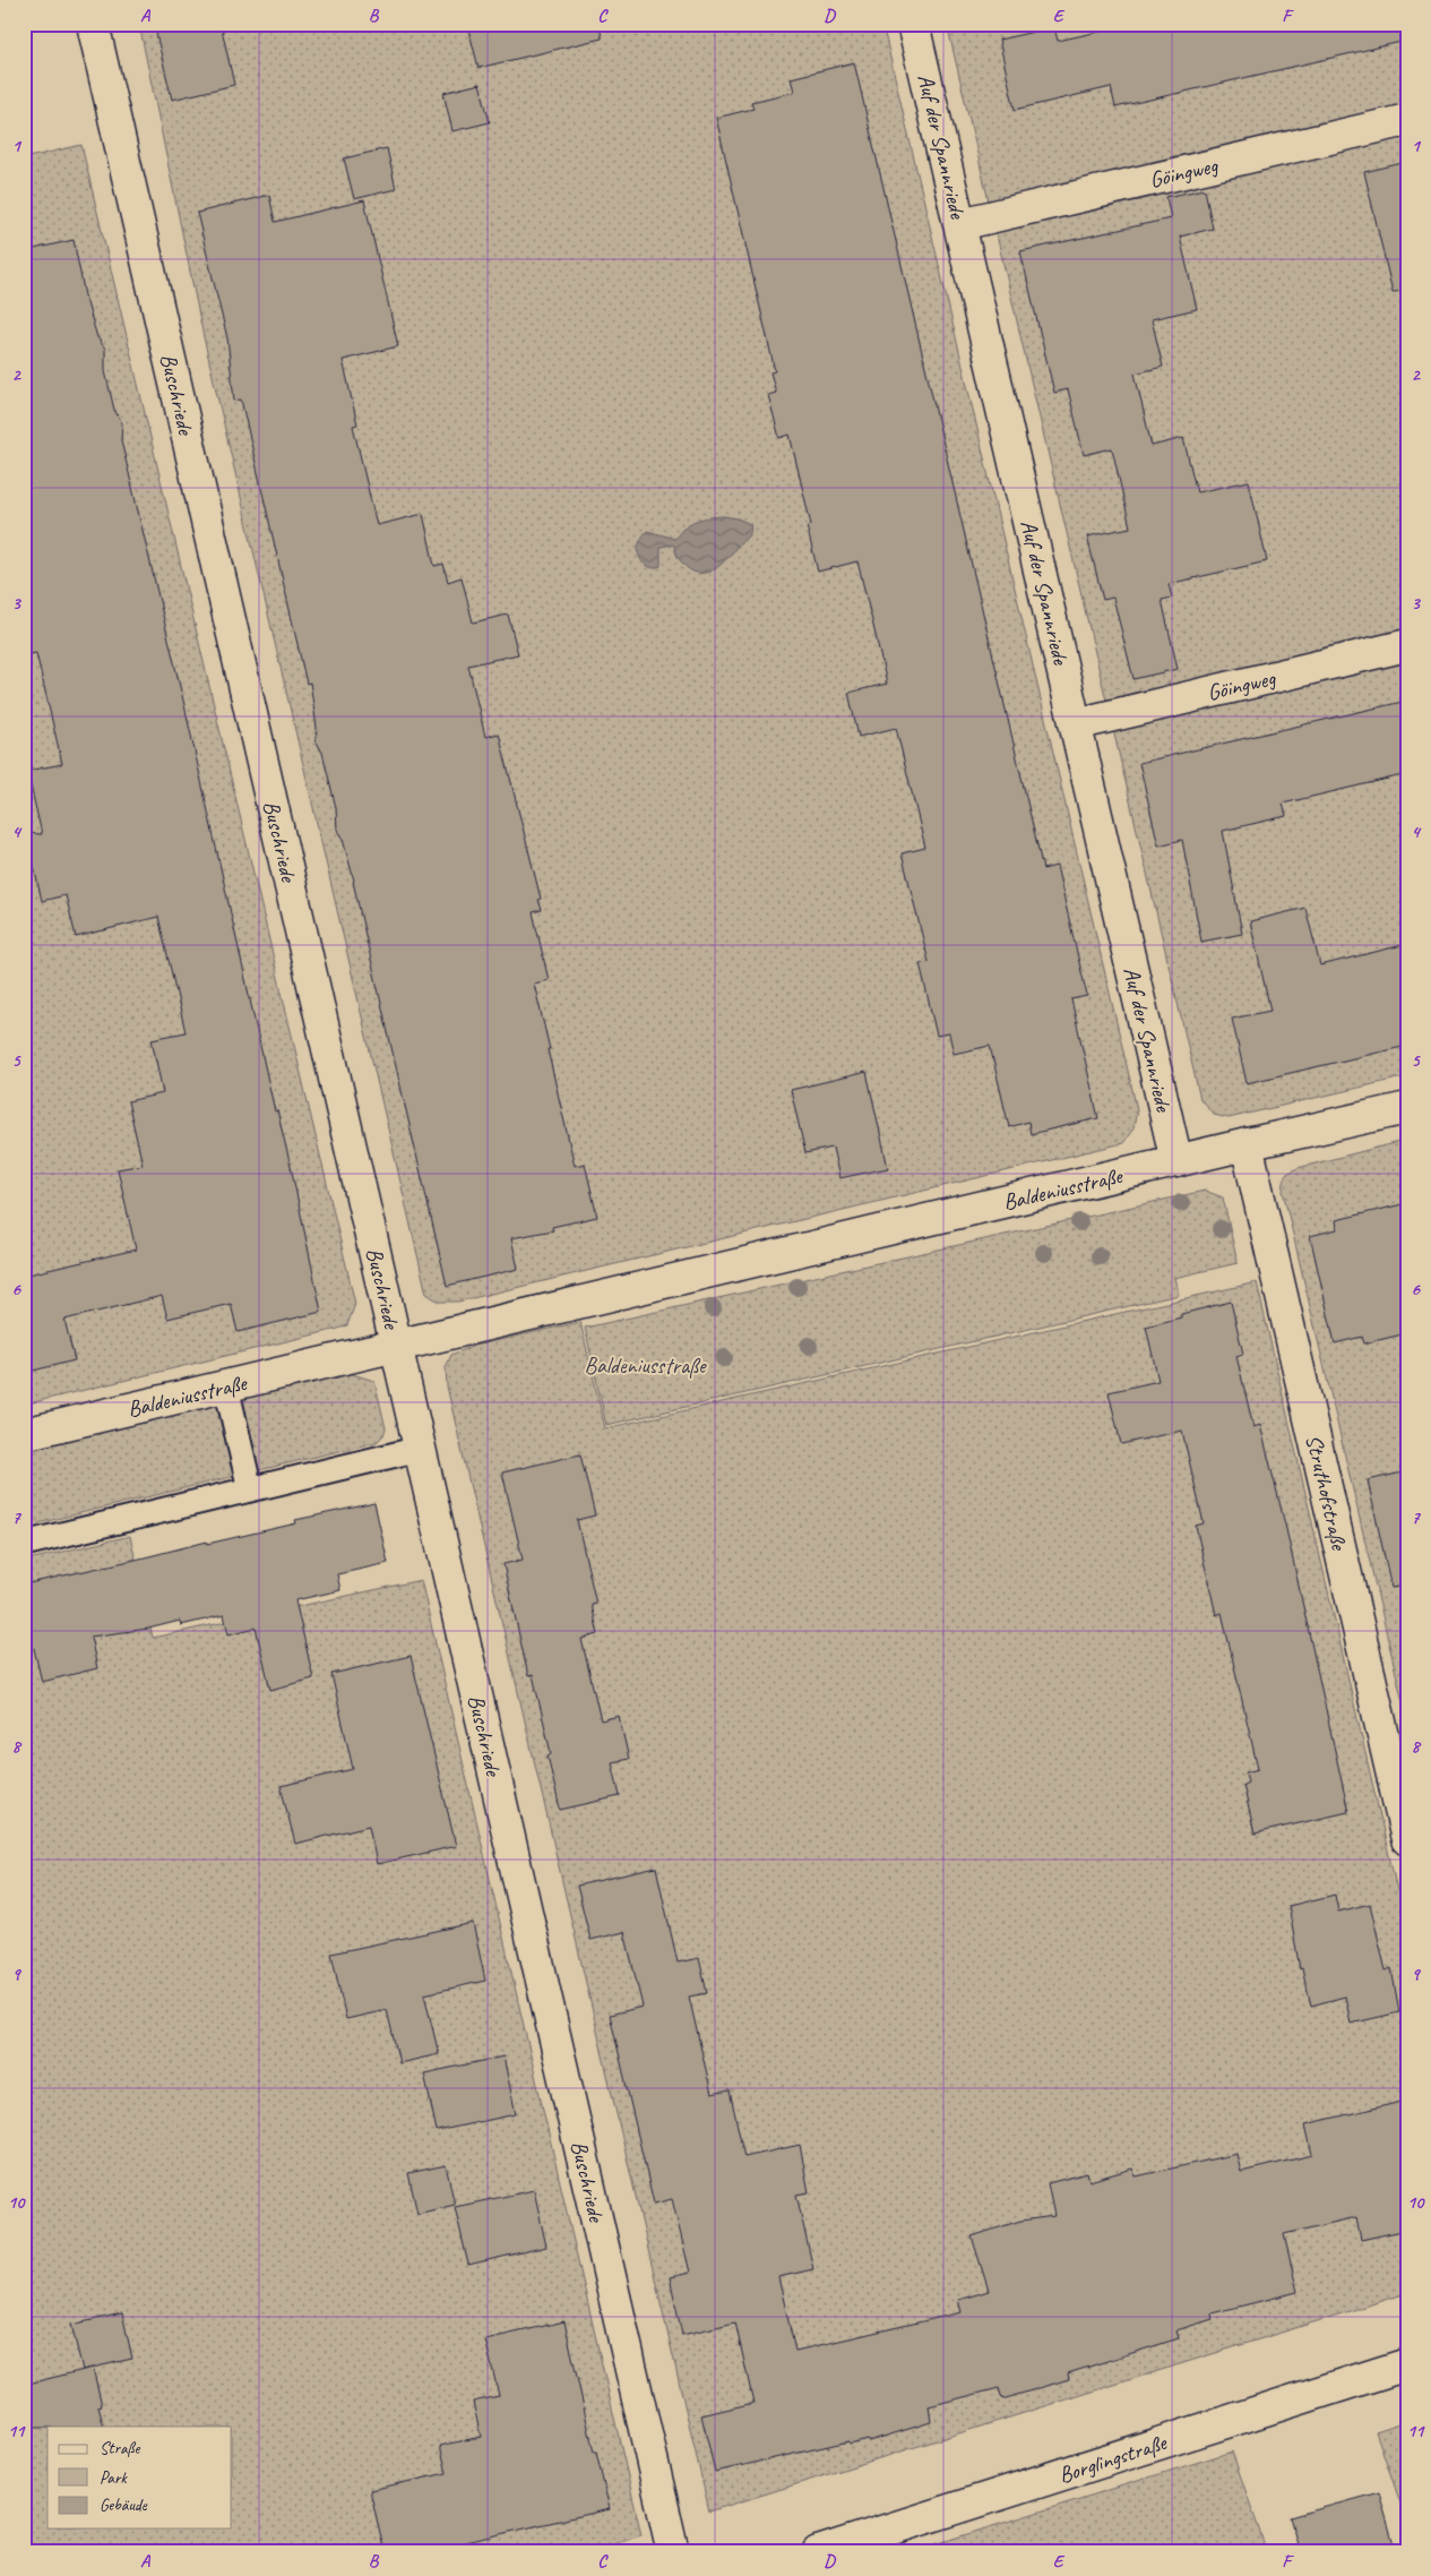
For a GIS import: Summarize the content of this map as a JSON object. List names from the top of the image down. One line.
{"streets":{"street":["Auf der Spannriede","Göingweg","Buschriede","Baldeniusstraße","Struthofstraße","Borglingstraße"]},"crossings":[["Auf der Spannriede","Göingweg"],["Auf der Spannriede","Baldeniusstraße"],["Buschriede","Baldeniusstraße"],["Baldeniusstraße","Struthofstraße"]],"parks":["Baldeniusstraße"],"legend":["Straße","Park","Gebäude"],"grid":{"columns":["A","B","C","D","E","F"],"rows":["1","2","3","4","5","6","7","8","9","10","11"]}}
